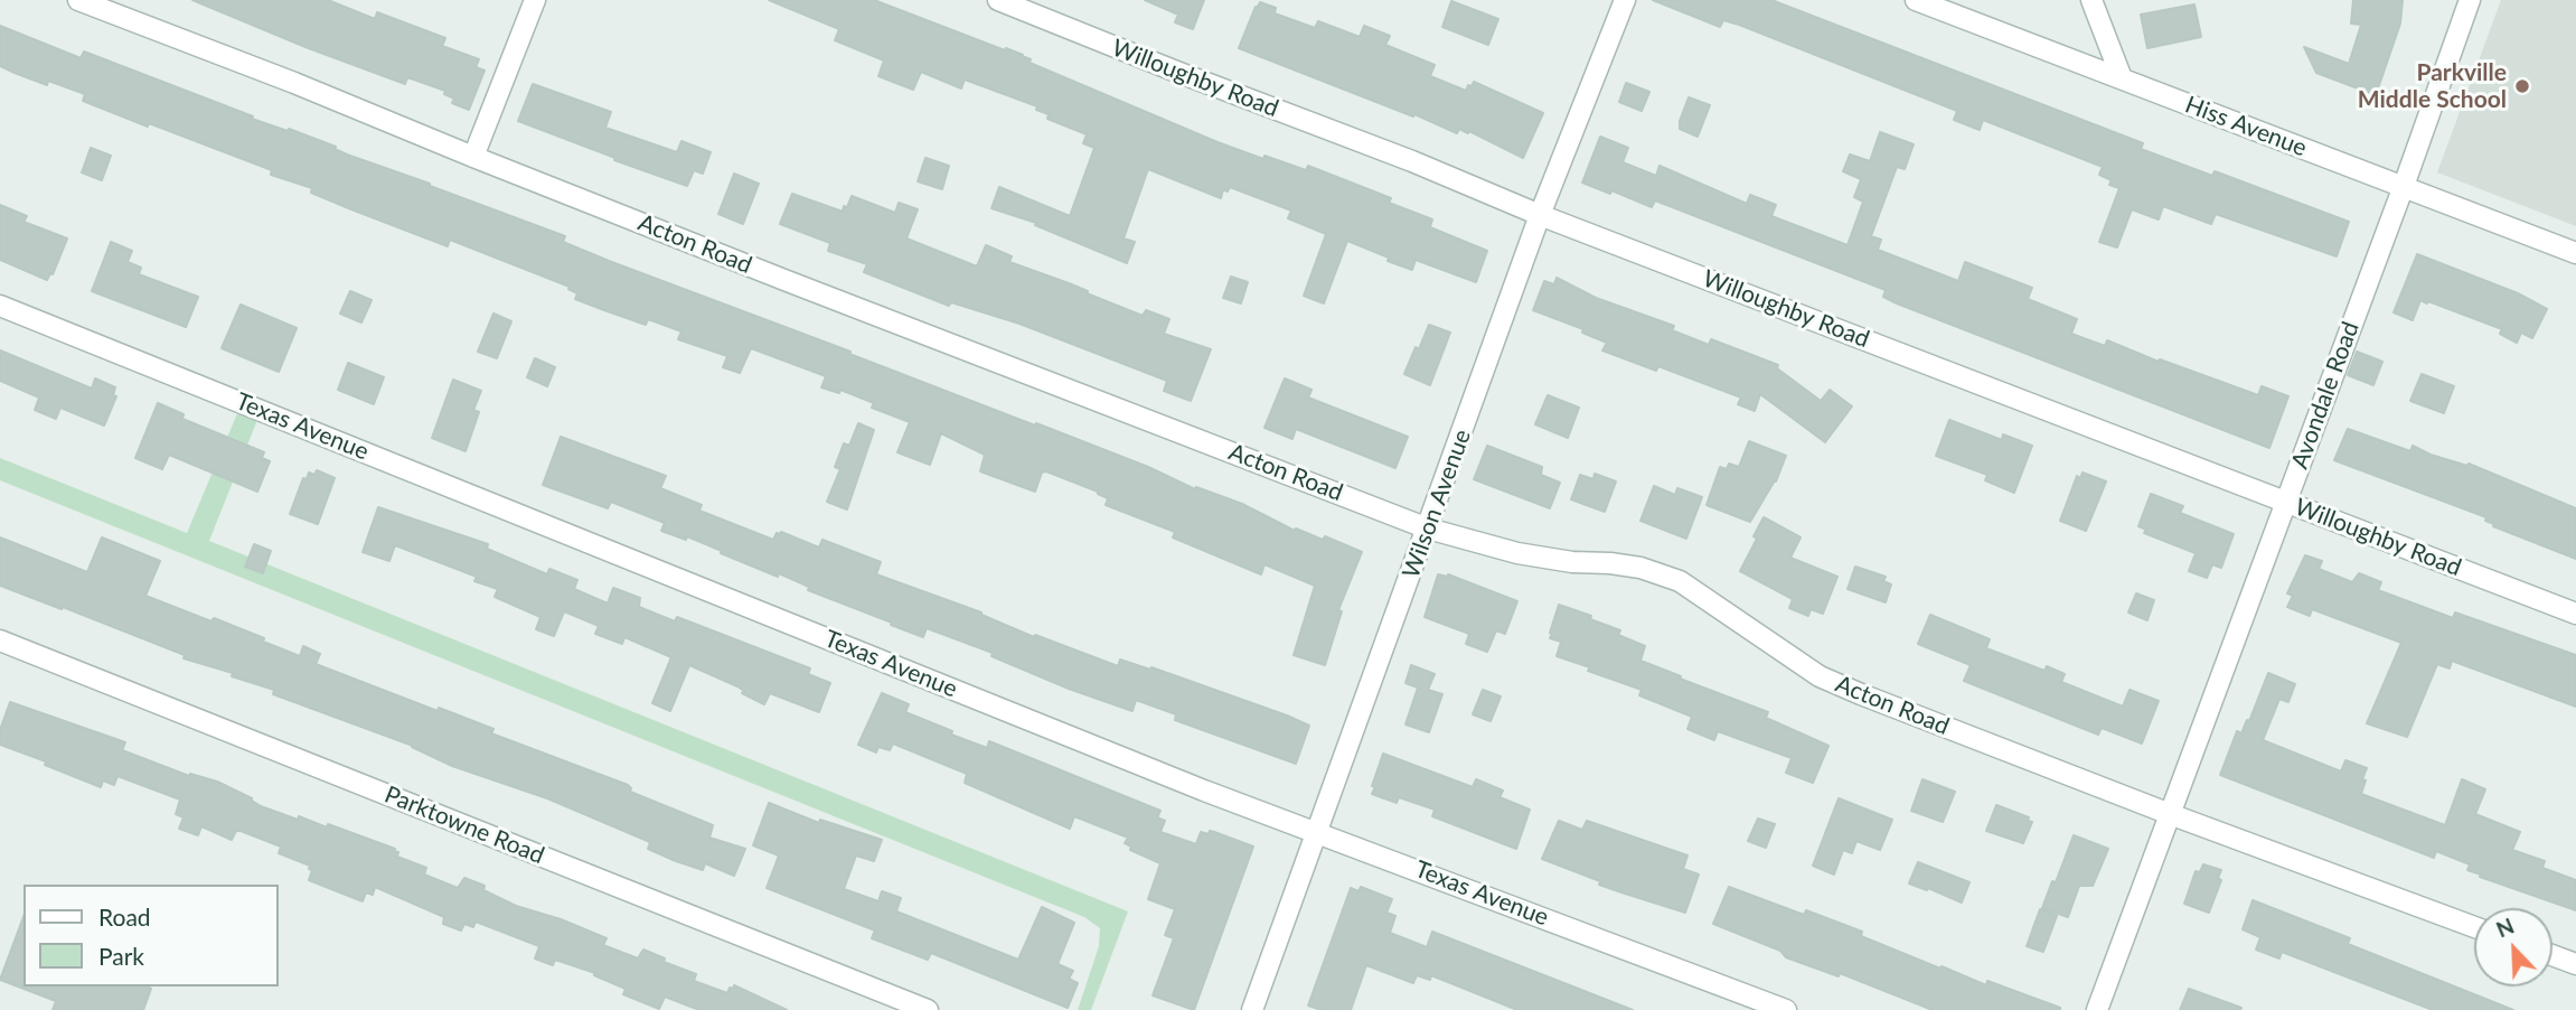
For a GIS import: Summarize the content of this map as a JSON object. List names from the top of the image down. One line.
{"streets":{"street":["Willoughby Road","Hiss Avenue","Acton Road","Avondale Road","Texas Avenue","Wilson Avenue","Parktowne Road"]},"crossings":[["Willoughby Road","Avondale Road"],["Willoughby Road","Wilson Avenue"],["Hiss Avenue","Avondale Road"],["Acton Road","Avondale Road"],["Acton Road","Wilson Avenue"],["Texas Avenue","Wilson Avenue"]],"places":["Parkville Middle School"],"legend":["Road","Park"],"north":"top left"}
